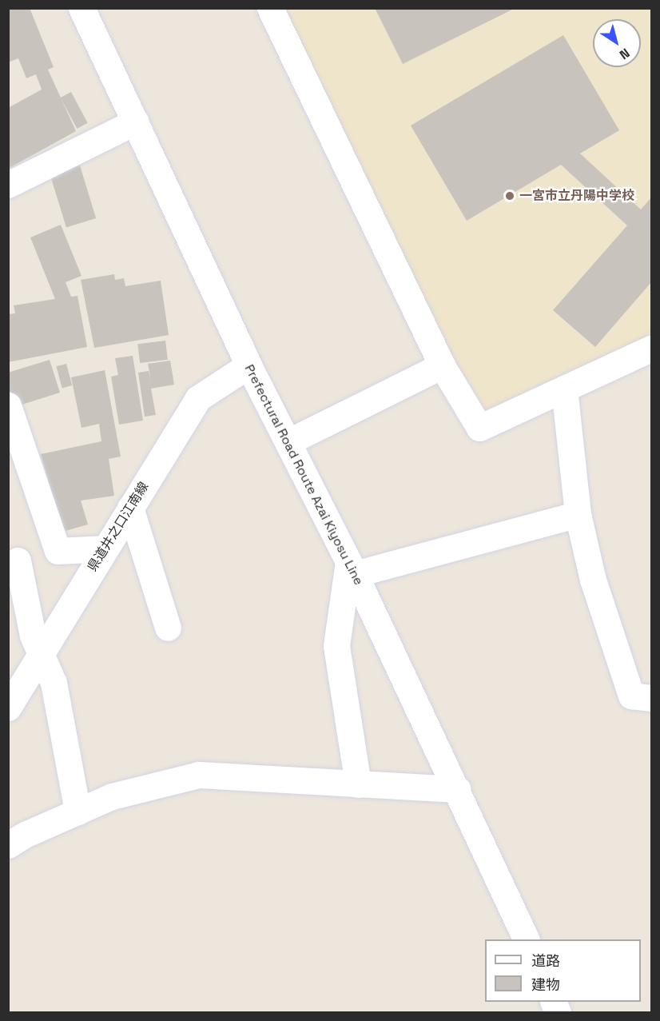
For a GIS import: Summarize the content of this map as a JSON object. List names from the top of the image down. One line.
{"streets":{"street":["Prefectural Road Route Azai Kiyosu Line","県道井之口江南線"]},"crossings":[["Prefectural Road Route Azai Kiyosu Line","県道井之口江南線"]],"places":["一宮市立丹陽中学校"],"legend":["道路","建物"],"north":"bottom right"}
